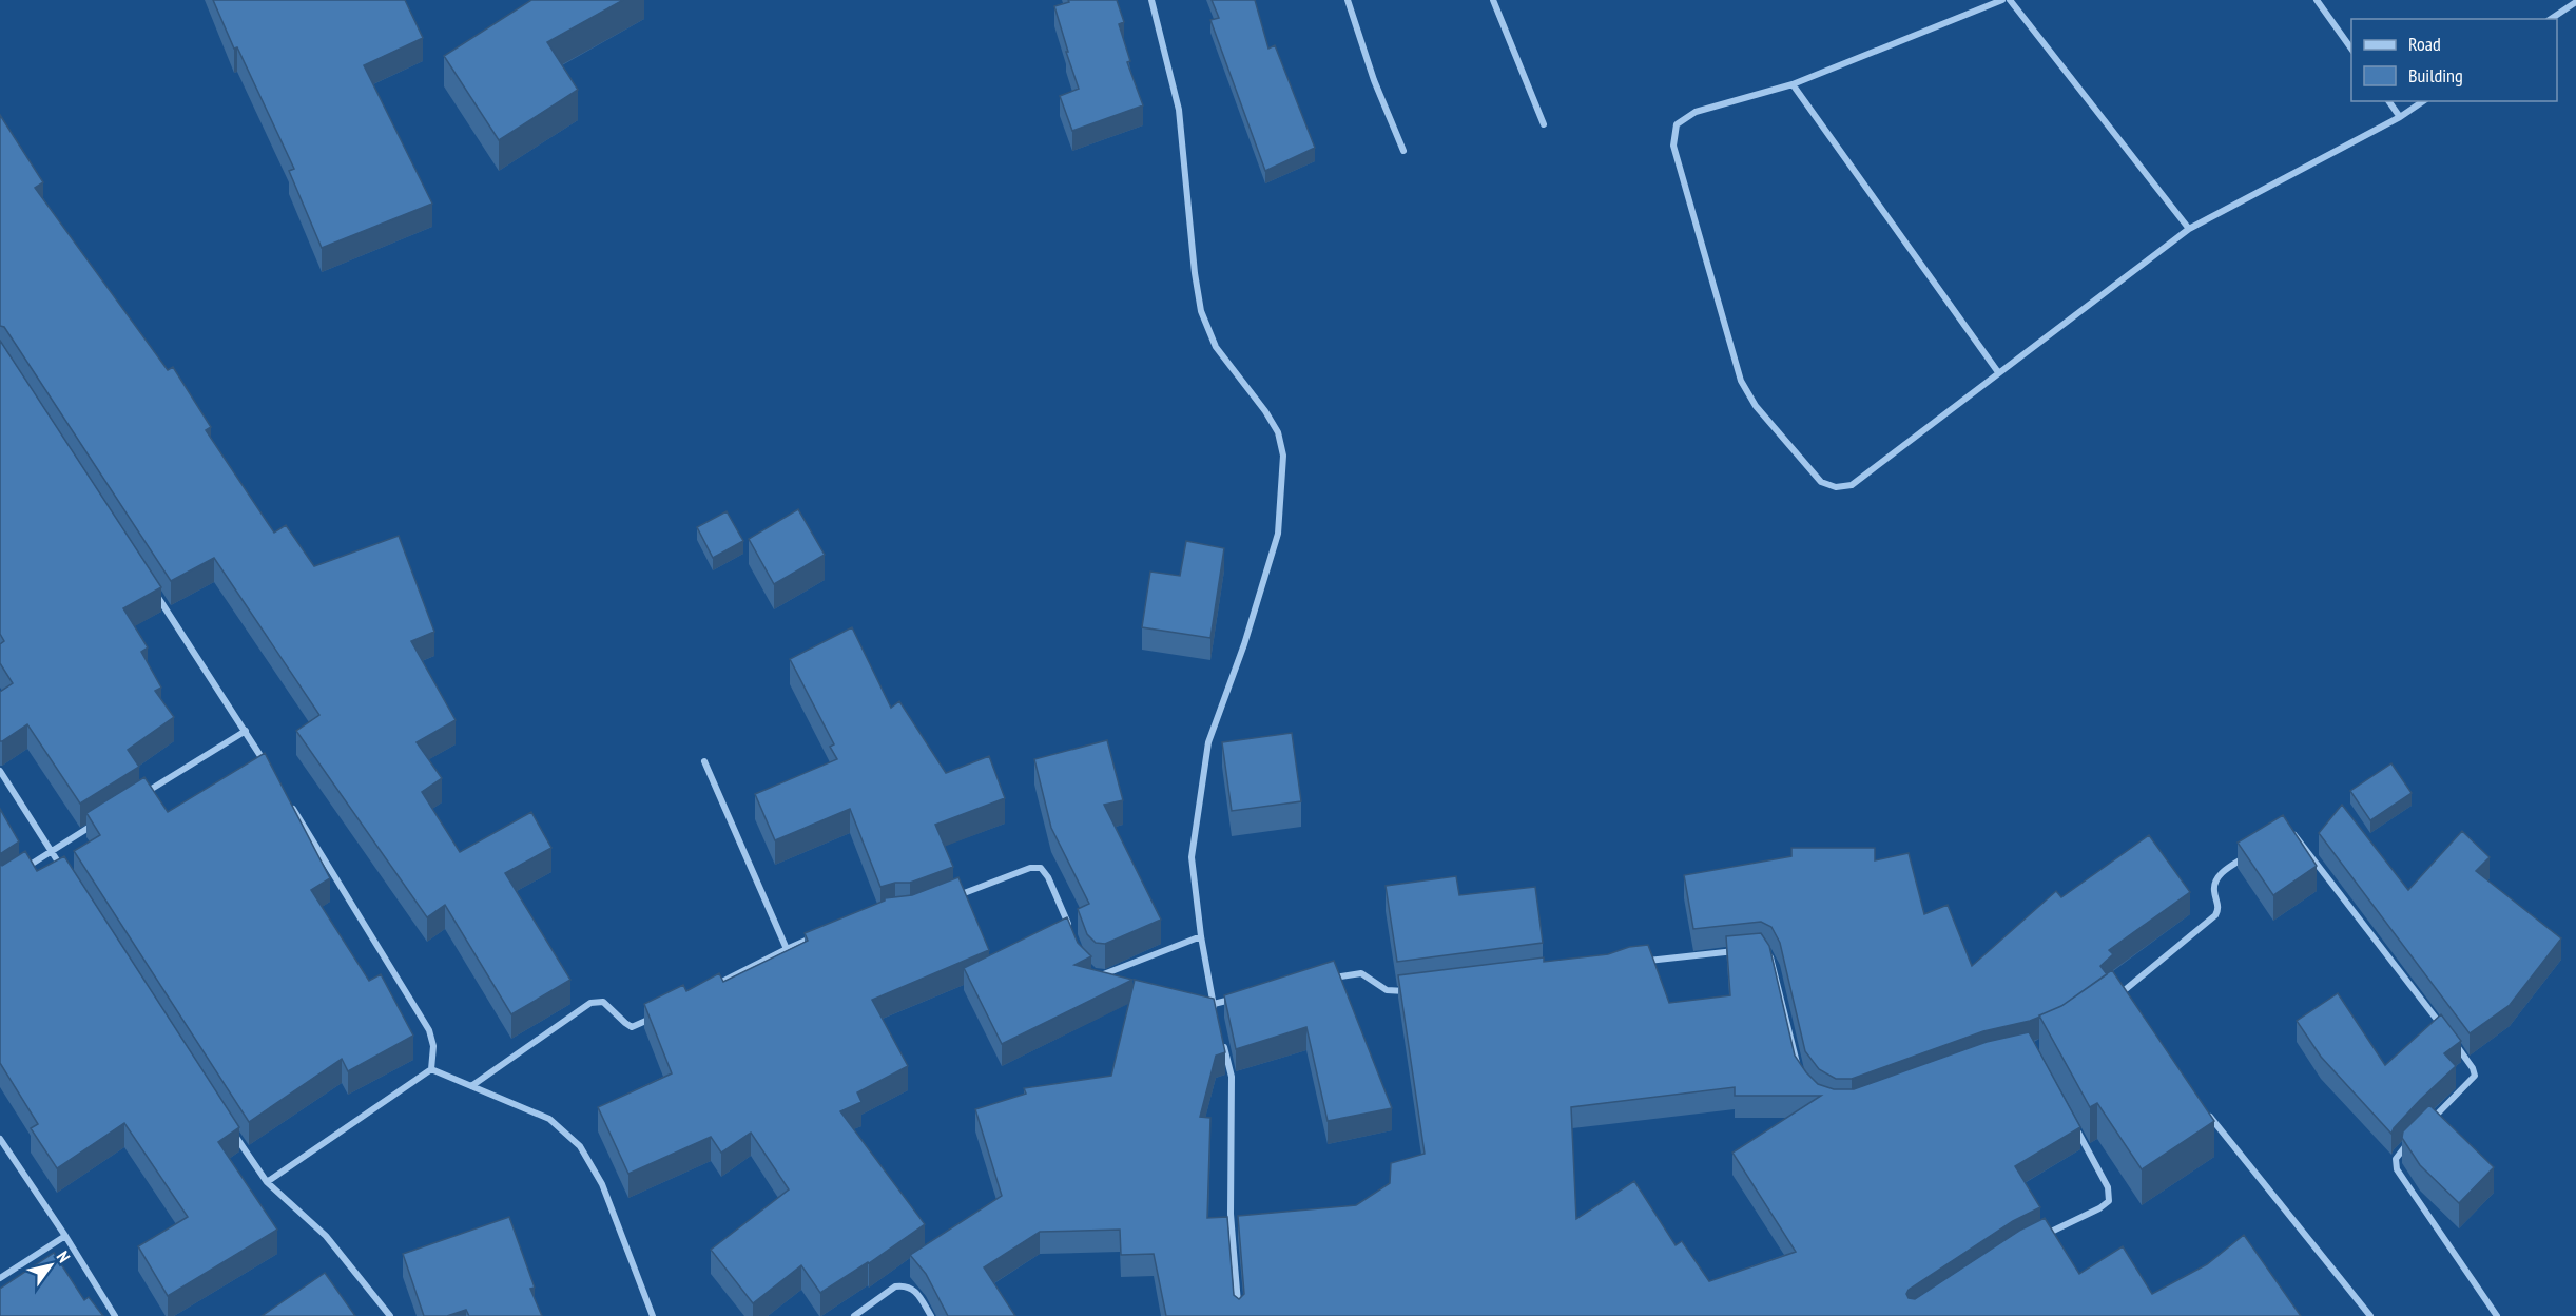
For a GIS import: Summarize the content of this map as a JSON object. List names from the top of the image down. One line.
{"legend":["Road","Building"],"north":"top right"}
